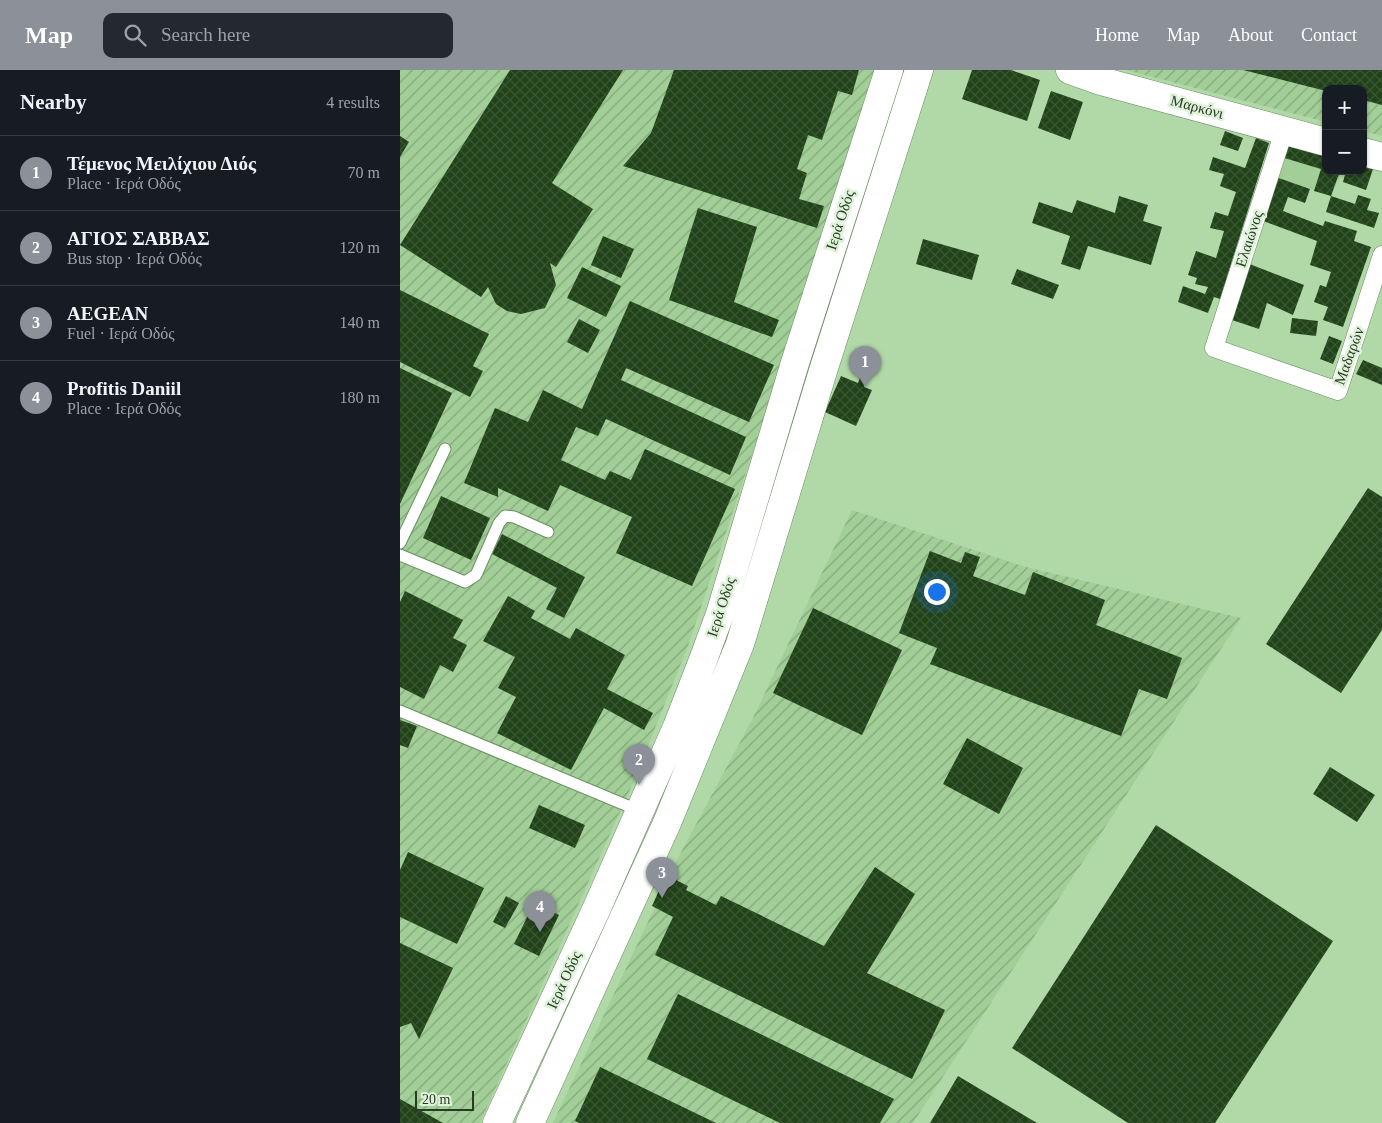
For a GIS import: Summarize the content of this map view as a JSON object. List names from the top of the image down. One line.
{"streets":{"main road":["Μαρκόνι","Ιερά Οδός"],"street":["Ελαιώνος","Μαδαρών"]},"crossings":[["Μαρκόνι","Ελαιώνος"],["Ελαιώνος","Μαδαρών"]],"scale_bar":"20 m","page":{"header":"Map","search":"Search here","nav":["Home","Map","About","Contact"],"heading":["Nearby","4 results"],"map_buttons":["+","−"],"list":[{"mark":"1","name":"Τέμενος Μειλίχιου Διός","note":"Place · Ιερά Οδός","value":"70 m"},{"mark":"2","name":"ΑΓΙΟΣ ΣΑΒΒΑΣ","note":"Bus stop · Ιερά Οδός","value":"120 m"},{"mark":"3","name":"AEGEAN","note":"Fuel · Ιερά Οδός","value":"140 m"},{"mark":"4","name":"Profitis Daniil","note":"Place · Ιερά Οδός","value":"180 m"}],"pins":["1","2","3","4"],"scale":"20 m"}}
